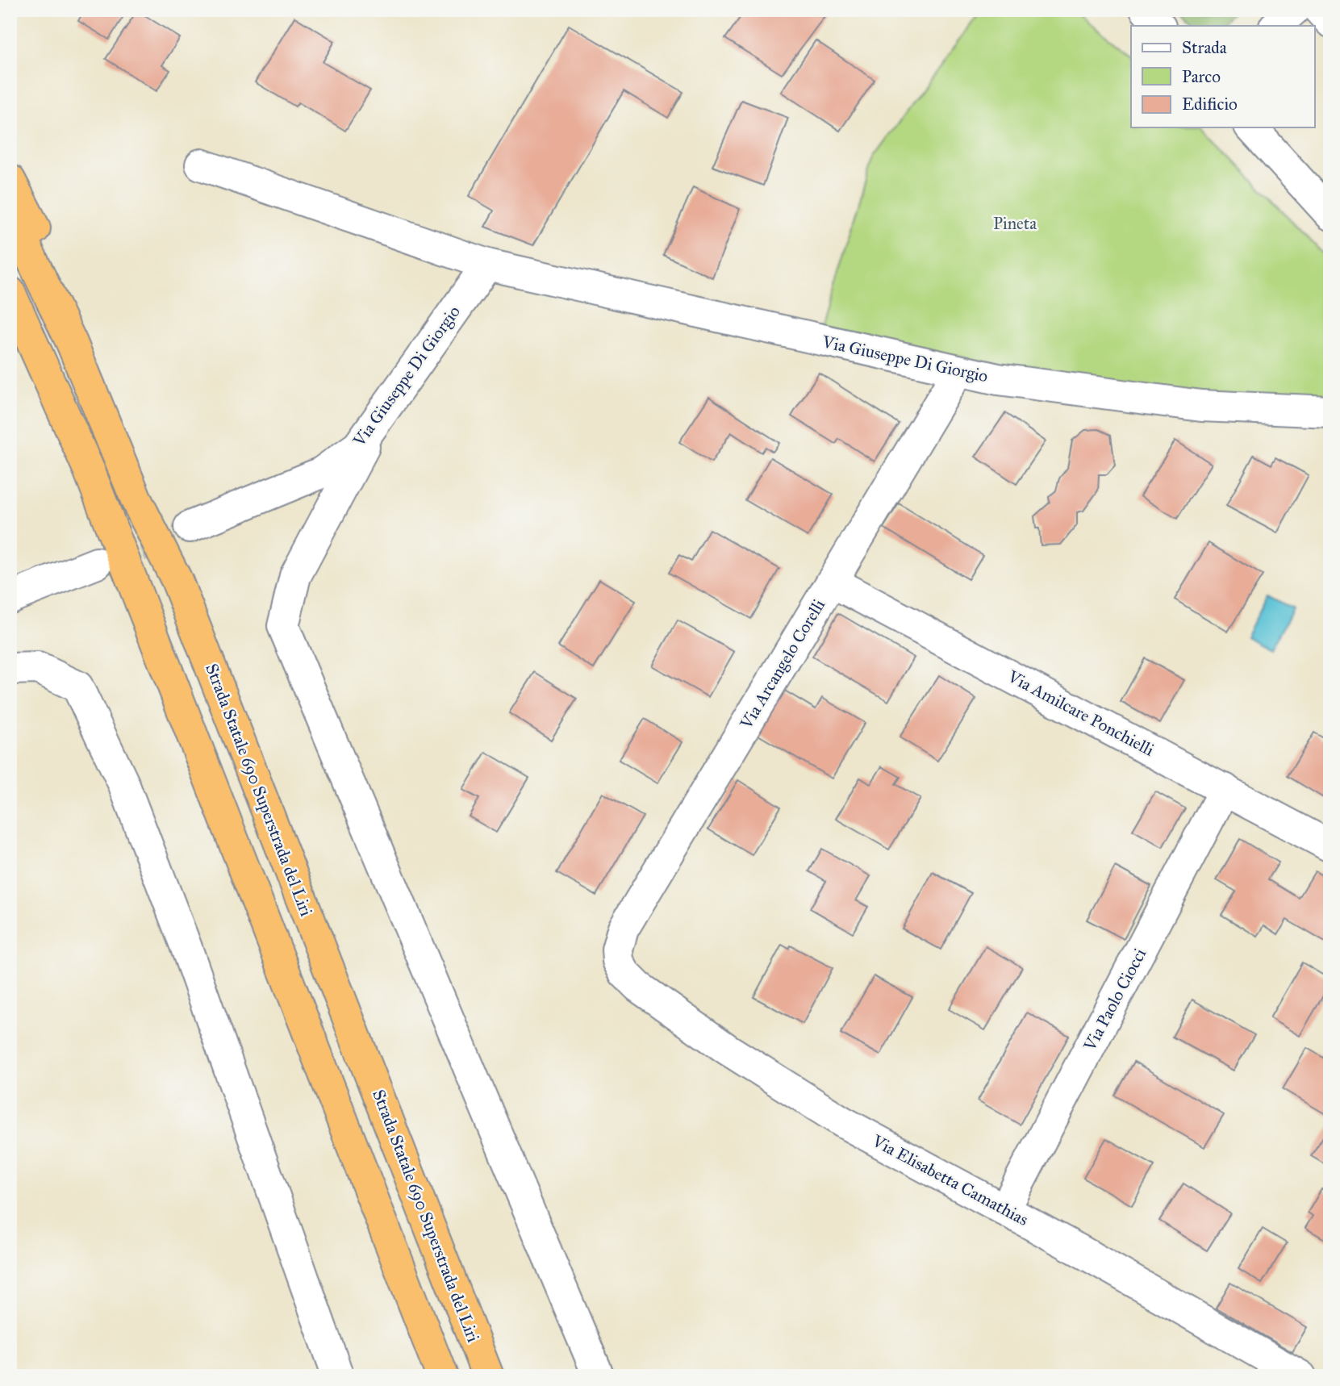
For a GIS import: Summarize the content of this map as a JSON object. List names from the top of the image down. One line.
{"streets":{"highway":["Strada Statale 690 Superstrada del Liri"],"street":["Via Giuseppe Di Giorgio","Via Arcangelo Corelli","Via Amilcare Ponchielli","Via Paolo Ciocci","Via Elisabetta Camathias"]},"crossings":[["Via Giuseppe Di Giorgio","Via Arcangelo Corelli"],["Via Arcangelo Corelli","Via Amilcare Ponchielli"],["Via Arcangelo Corelli","Via Elisabetta Camathias"],["Via Amilcare Ponchielli","Via Paolo Ciocci"],["Via Paolo Ciocci","Via Elisabetta Camathias"]],"parks":["Pineta"],"legend":["Strada","Parco","Edificio"]}
